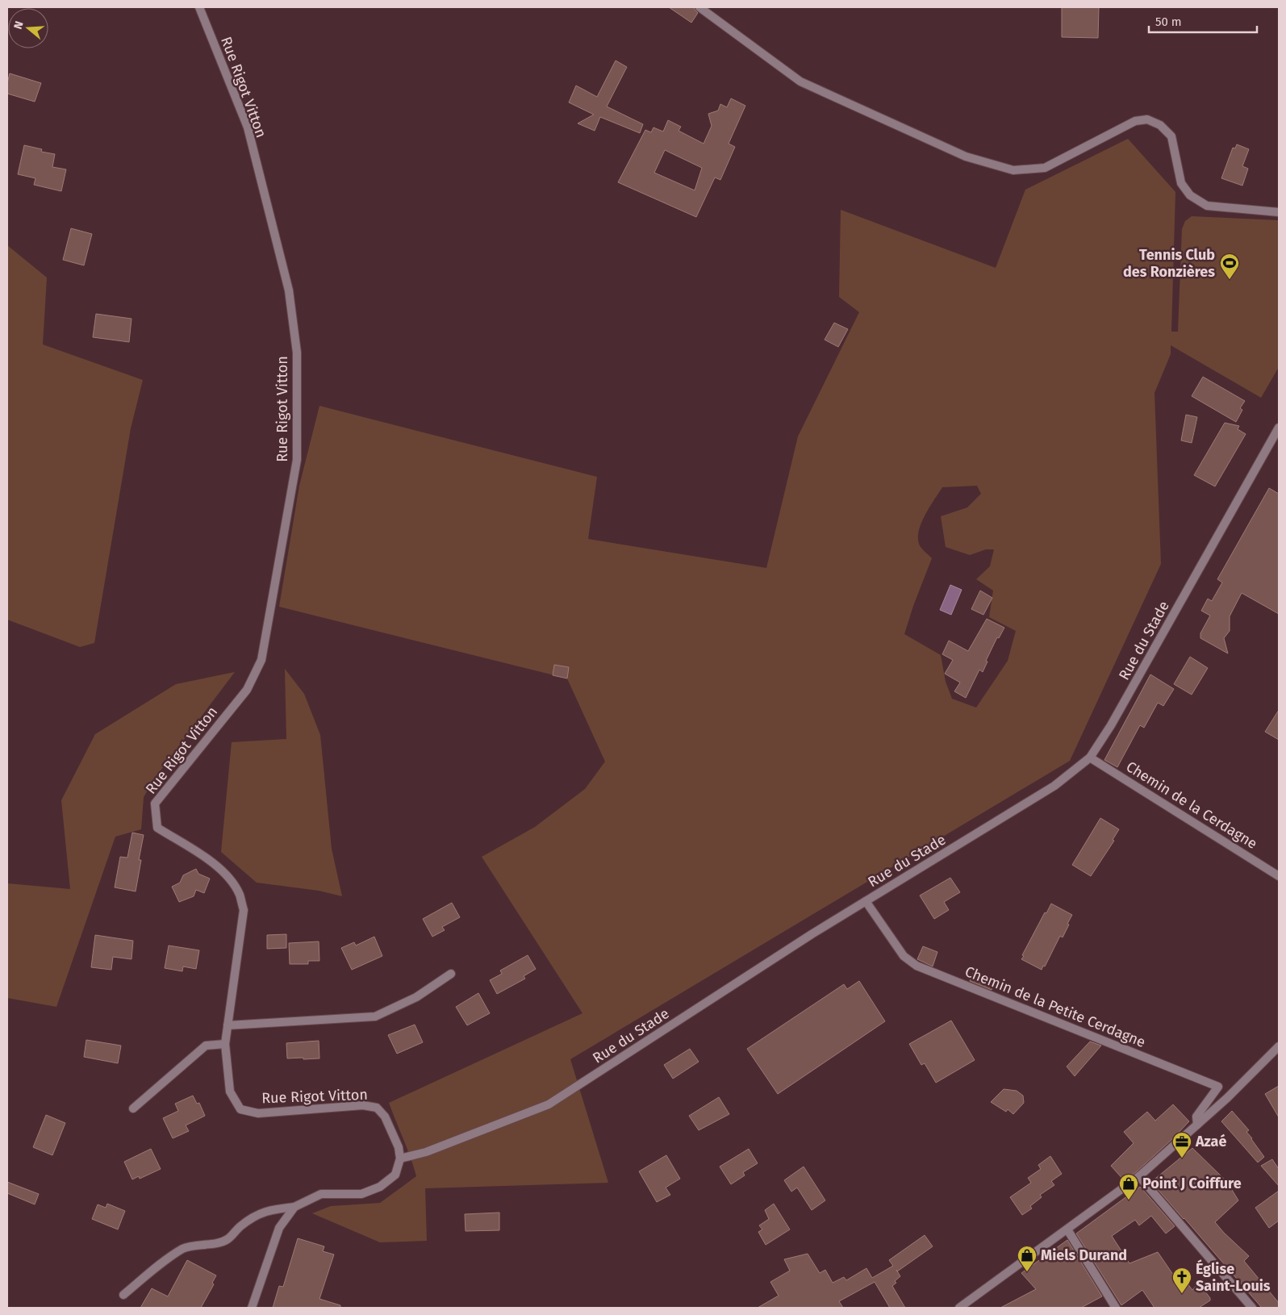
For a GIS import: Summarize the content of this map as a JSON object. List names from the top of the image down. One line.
{"streets":{"street":["Rue Rigot Vitton","Rue du Stade","Chemin de la Cerdagne","Chemin de la Petite Cerdagne"]},"crossings":[["Rue Rigot Vitton","Rue du Stade"],["Rue du Stade","Chemin de la Cerdagne"],["Rue du Stade","Chemin de la Petite Cerdagne"]],"places":{"sports":["Tennis Club des Ronzières"],"office":["Azaé"],"shop":["Point J Coiffure","Miels Durand"],"church":["Église Saint-Louis"]},"scale_bar":"50 m","north":"left"}
